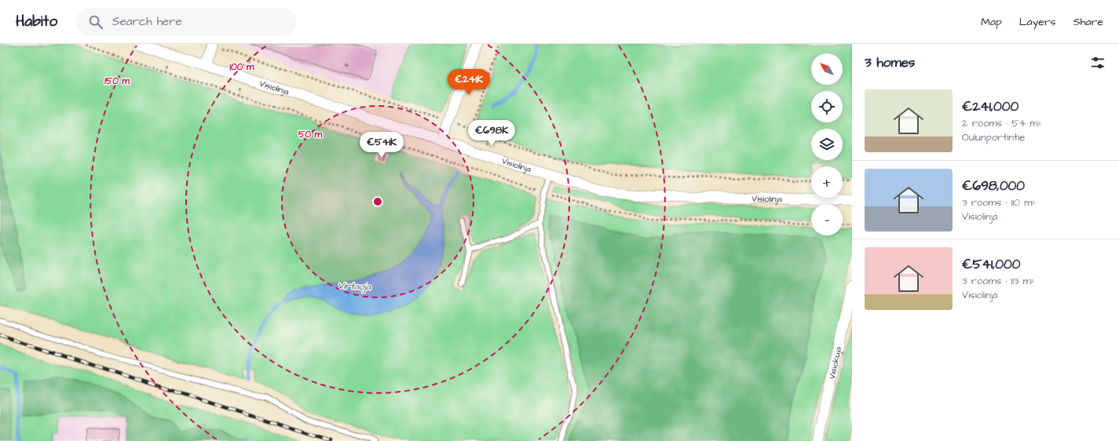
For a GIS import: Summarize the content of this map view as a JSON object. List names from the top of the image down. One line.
{"streets":{"street":["Visiolinja","Visiokuja"]},"water":["Virtaoja"],"house_numbers":["9"],"north":"top left","page":{"header":"Habito","search":"Search here","nav":["Map","Layers","Share"],"heading":"3 homes","map_buttons":["+","−"],"price":["€241K","€698K","€541K"],"list":[{"name":"€241,000","note":"2 rooms · 54 m² · Oulunportintie"},{"name":"€698,000","note":"3 rooms · 110 m² · Visiolinja"},{"name":"€541,000","note":"3 rooms · 113 m² · Visiolinja"}]},"rings":["100 m","150 m","50 m"]}
